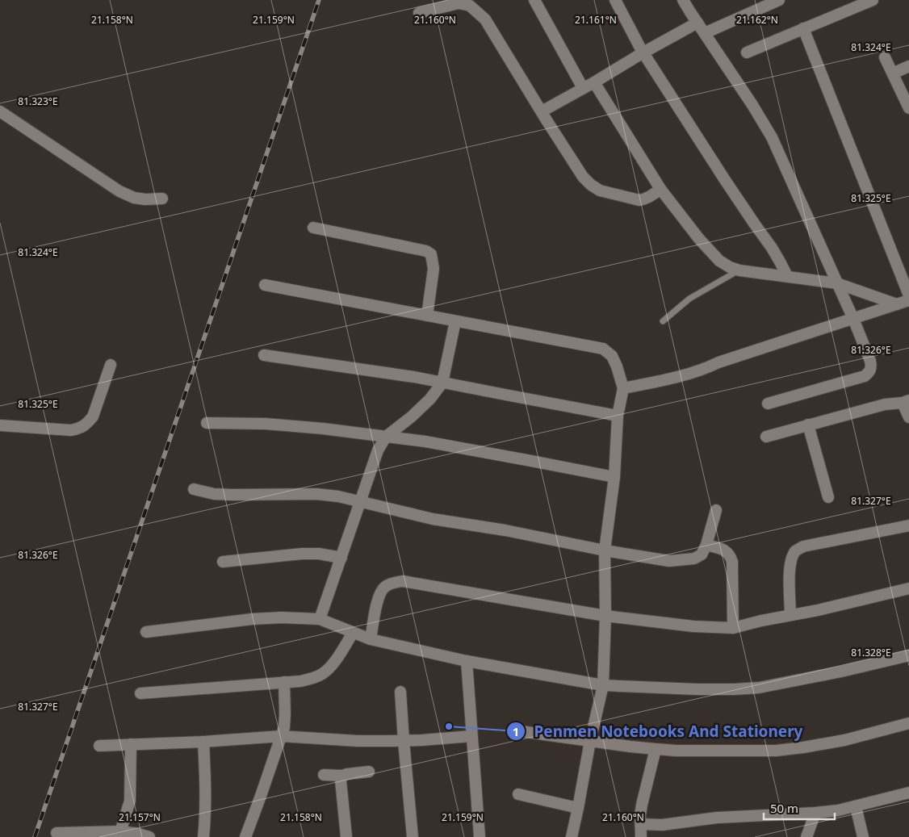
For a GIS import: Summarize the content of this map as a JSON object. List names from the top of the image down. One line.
{"places":["Penmen Notebooks And Stationery"],"scale_bar":"50 m","coordinates":["21.158°N","21.159°N","21.160°N","21.161°N","21.162°N","81.324°E","81.323°E","81.325°E","81.326°E","81.327°E","81.328°E","21.157°N"]}
